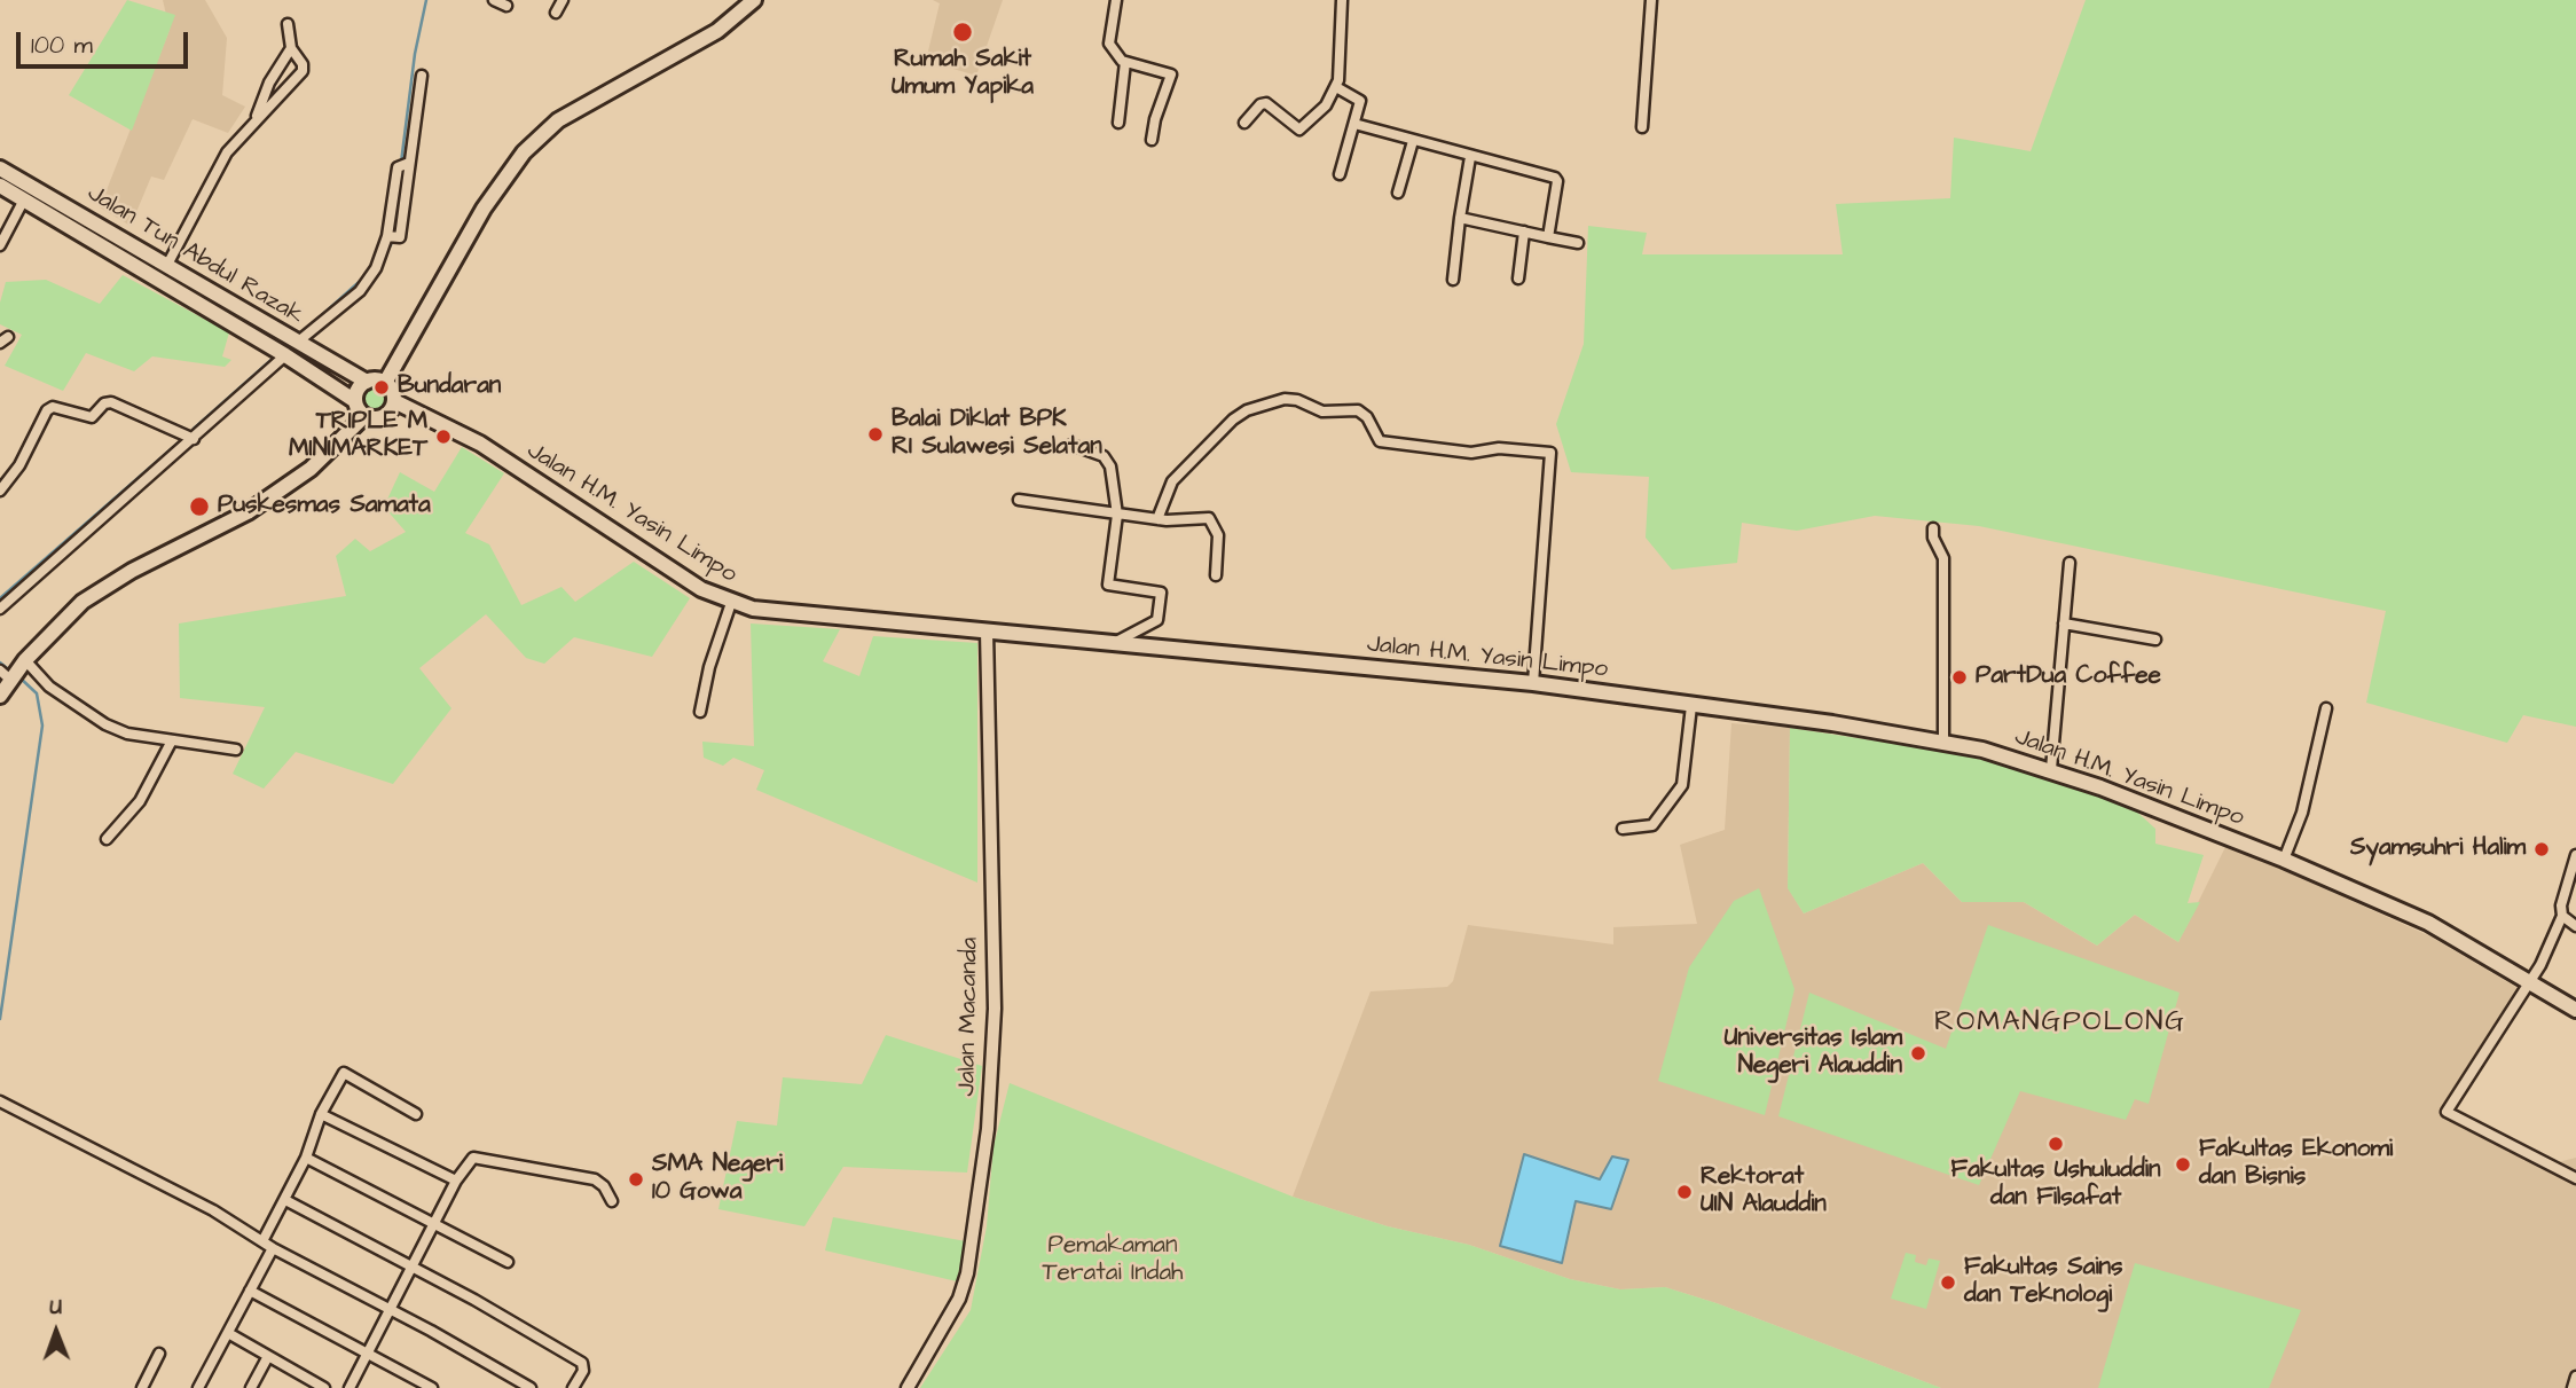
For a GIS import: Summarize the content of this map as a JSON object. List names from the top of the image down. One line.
{"streets":{"main road":["Jalan Tun Abdul Razak","Jalan H.M. Yasin Limpo"],"street":["Jalan Macanda"]},"crossings":[["Jalan Tun Abdul Razak","Jalan H.M. Yasin Limpo"],["Jalan H.M. Yasin Limpo","Jalan Macanda"]],"districts":["ROMANGPOLONG"],"parks":["Pemakaman Teratai Indah"],"places":["Rumah Sakit Umum Yapika","Bundaran","Balai Diklat BPK RI Sulawesi Selatan","TRIPLE M MINIMARKET","Puskesmas Samata","PartDua Coffee","Syamsuhri Halim","Universitas Islam Negeri Alauddin","Fakultas Ushuluddin dan Filsafat","Fakultas Ekonomi dan Bisnis","SMA Negeri 10 Gowa","Rektorat UIN Alauddin","Fakultas Sains dan Teknologi"],"scale_bar":"100 m","north":"top"}
